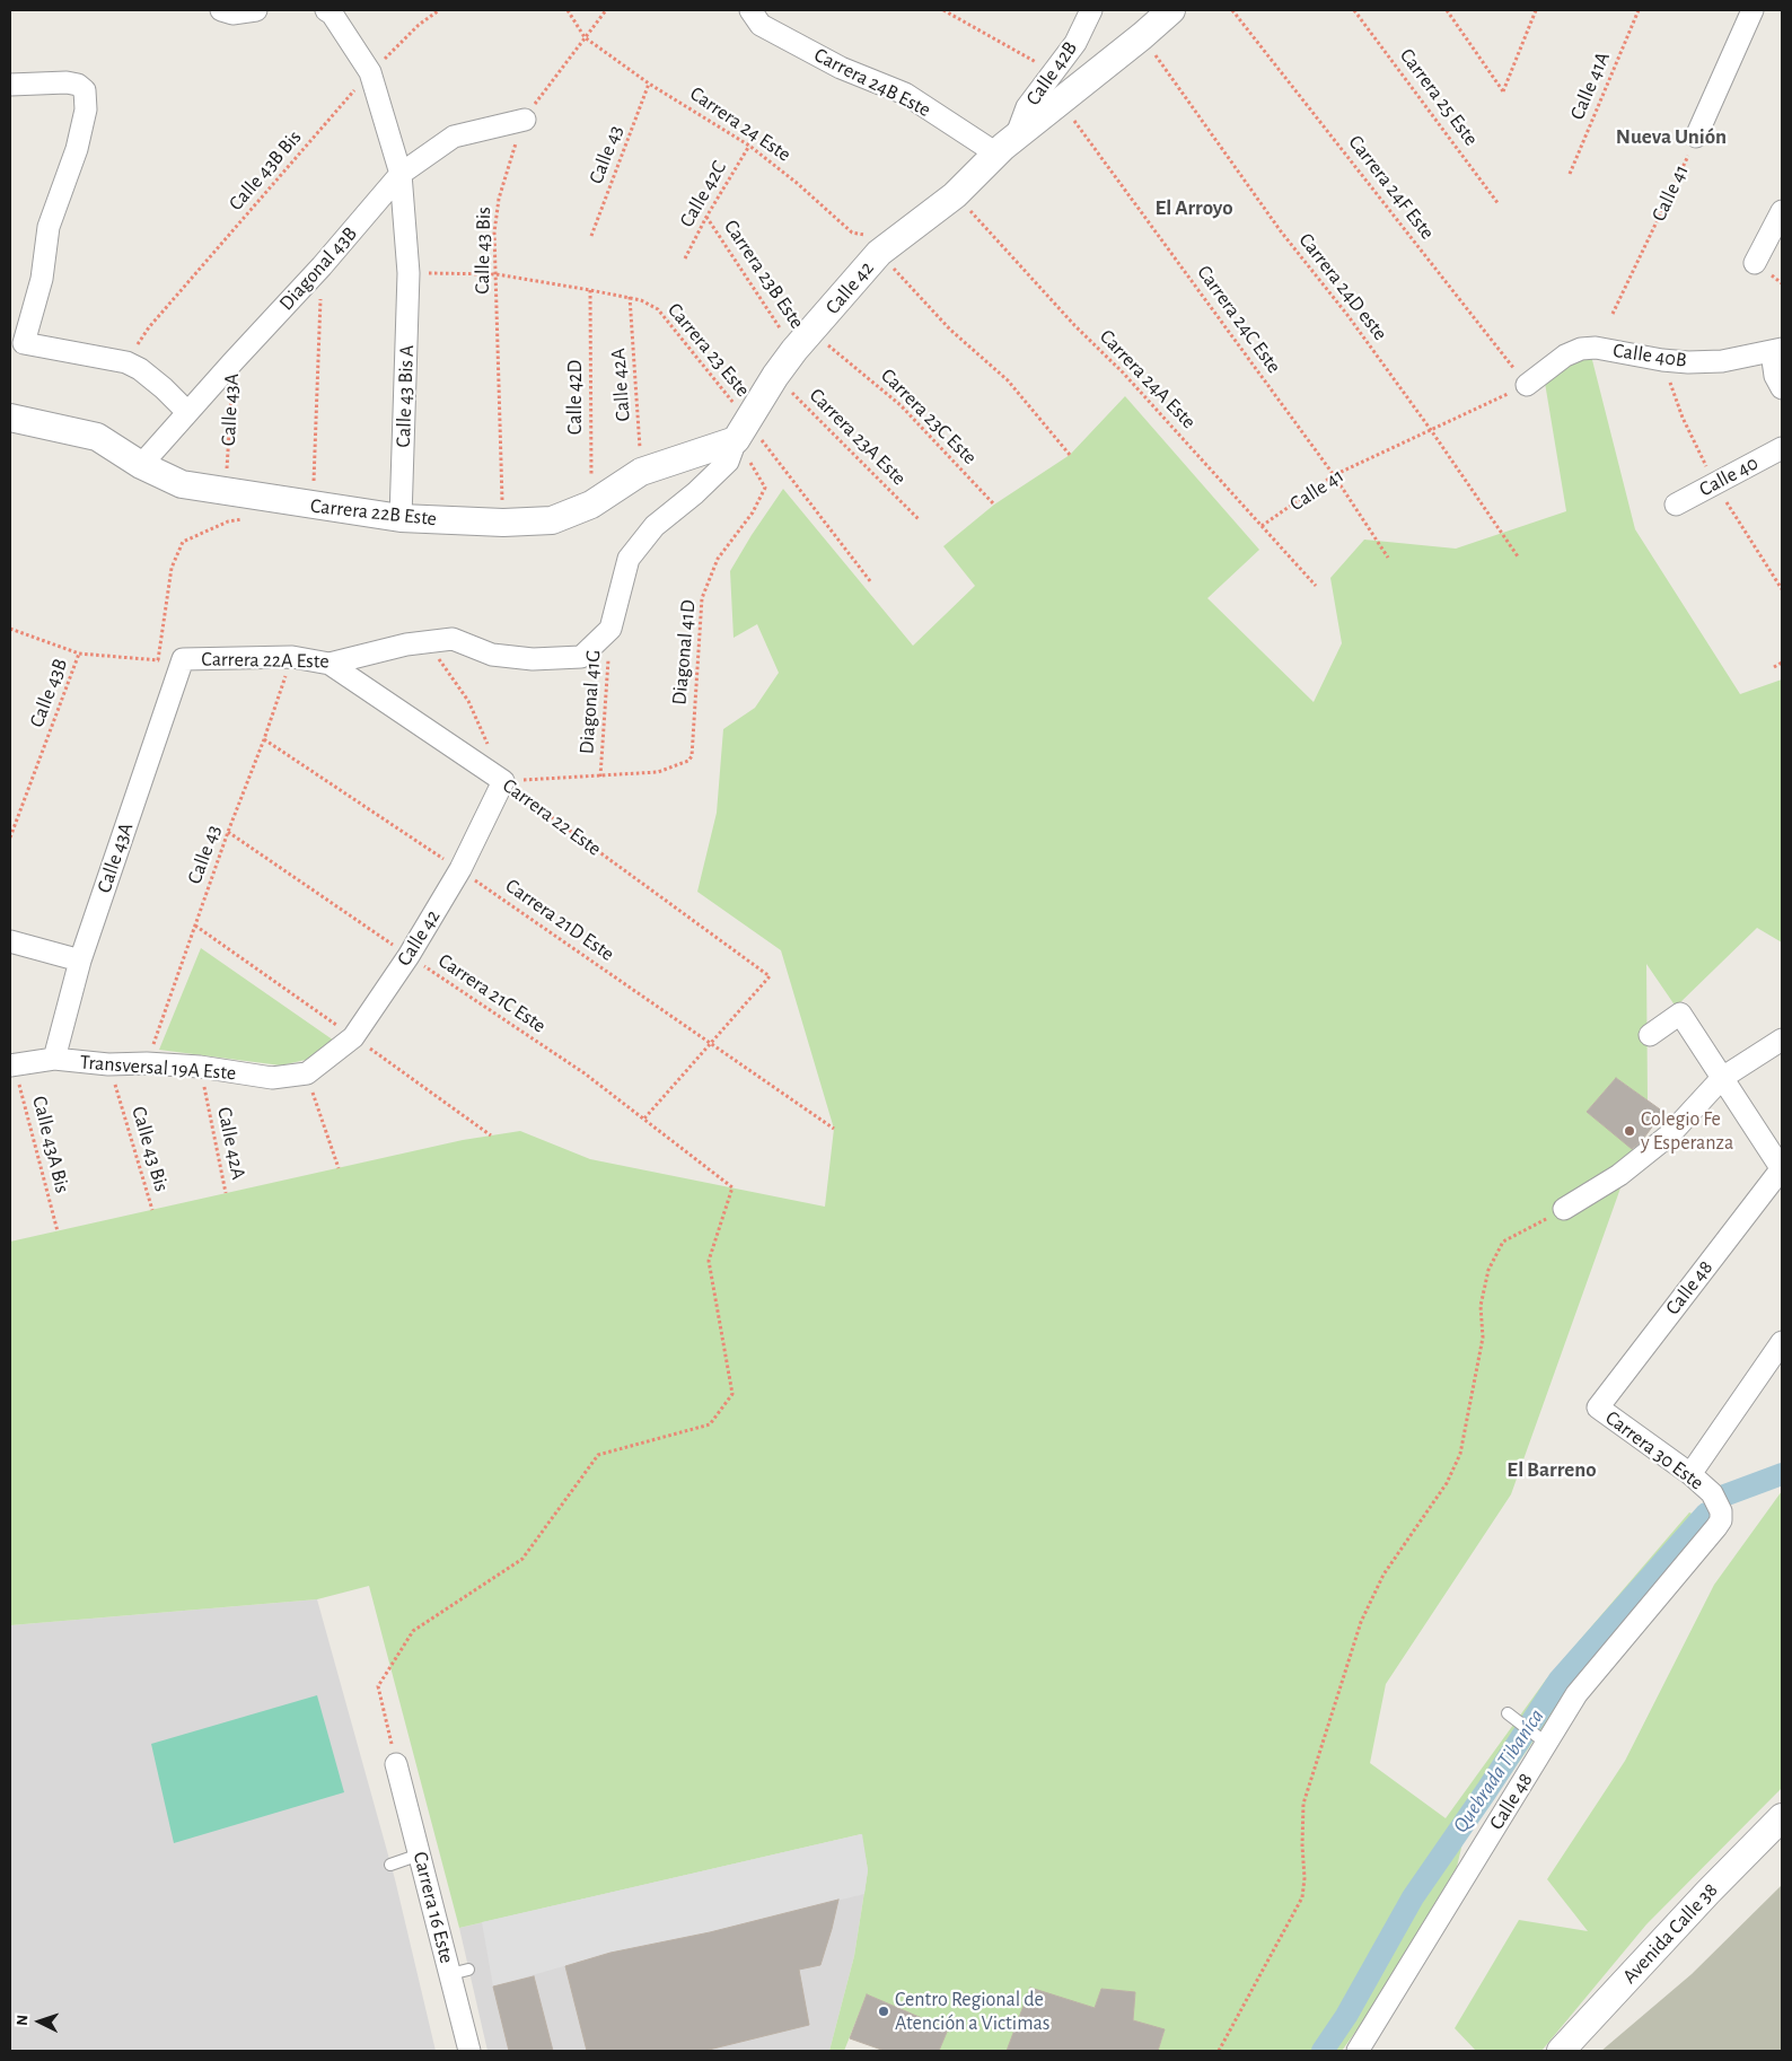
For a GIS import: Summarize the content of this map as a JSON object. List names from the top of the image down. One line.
{"streets":{"street":["Calle 42B","Carrera 24B Este","Diagonal 43B","Calle 42","Calle 40B","Calle 43 Bis A","Calle 43A","Calle 40","Carrera 22B Este","Carrera 22A Este","Carrera 22 Este","Transversal 19A Este","Calle 48","Carrera 30 Este","Carrera 16 Este","Avenida Calle 38"],"path":["Calle 41A","Carrera 25 Este","Carrera 24 Este","Calle 43","Calle 43B Bis","Carrera 24F Este","Calle 41","Calle 42C","Calle 43 Bis","Carrera 23B Este","Carrera 24D este","Carrera 24C Este","Carrera 23 Este","Carrera 24A Este","Calle 42A","Calle 42D","Carrera 23C Este","Carrera 23A Este","Diagonal 41D","Calle 43B","Diagonal 41G","Carrera 21D Este","Carrera 21C Este","Calle 43A Bis"]},"crossings":[["Calle 42B","Carrera 24B Este"],["Calle 42B","Calle 42"],["Carrera 24B Este","Calle 42"],["Carrera 24 Este","Calle 43"],["Carrera 24 Este","Calle 42C"],["Carrera 24 Este","Calle 43 Bis"],["Carrera 24 Este","Calle 42"],["Calle 43","Carrera 22A Este"],["Calle 43","Carrera 21D Este"],["Calle 43","Carrera 21C Este"],["Calle 43","Transversal 19A Este"],["Calle 43B Bis","Calle 43 Bis A"],["Carrera 24F Este","Calle 41"],["Carrera 24F Este","Calle 40B"],["Calle 41","Carrera 24D este"],["Calle 41","Carrera 24C Este"],["Calle 41","Calle 40B"],["Calle 41","Carrera 24A Este"],["Calle 42C","Carrera 23B Este"],["Calle 43 Bis","Diagonal 43B"],["Calle 43 Bis","Carrera 23 Este"],["Calle 43 Bis","Carrera 22B Este"],["Calle 43 Bis","Transversal 19A Este"],["Diagonal 43B","Calle 43 Bis A"],["Diagonal 43B","Calle 43A"],["Diagonal 43B","Carrera 22B Este"],["Carrera 23B Este","Calle 42"],["Carrera 23B Este","Carrera 23C Este"],["Carrera 24D este","Calle 42"],["Calle 42","Carrera 24C Este"],["Calle 42","Carrera 23 Este"],["Calle 42","Carrera 24A Este"],["Calle 42","Carrera 23C Este"],["Calle 42","Carrera 23A Este"],["Calle 42","Carrera 22B Este"],["Calle 42","Diagonal 41D"],["Calle 42","Carrera 22A Este"],["Calle 42","Diagonal 41G"],["Calle 42","Carrera 22 Este"],["Calle 42","Carrera 21D Este"],["Calle 42","Carrera 21C Este"],["Calle 42","Transversal 19A Este"],["Carrera 23 Este","Calle 42A"],["Carrera 23 Este","Calle 43 Bis A"],["Carrera 23 Este","Calle 42D"],["Carrera 23 Este","Carrera 22B Este"],["Carrera 23 Este","Diagonal 41D"],["Calle 42A","Carrera 22B Este"],["Calle 42A","Transversal 19A Este"],["Calle 43 Bis A","Carrera 22B Este"],["Calle 42D","Carrera 22B Este"],["Calle 43A","Carrera 22B Este"],["Calle 43A","Carrera 22A Este"],["Calle 43A","Transversal 19A Este"],["Carrera 22B Este","Diagonal 41D"],["Diagonal 41D","Diagonal 41G"],["Carrera 22A Este","Calle 43B"],["Carrera 22A Este","Diagonal 41G"],["Carrera 22A Este","Carrera 22 Este"],["Carrera 22 Este","Carrera 21D Este"],["Carrera 21C Este","Carrera 16 Este"],["Transversal 19A Este","Calle 43A Bis"],["Calle 48","Carrera 30 Este"]],"districts":["Nueva Unión","El Arroyo","El Barreno"],"water":["Quebrada Tibaníca"],"places":["Colegio Fe y Esperanza","Centro Regional de Atención a Victimas"],"north":"left"}
